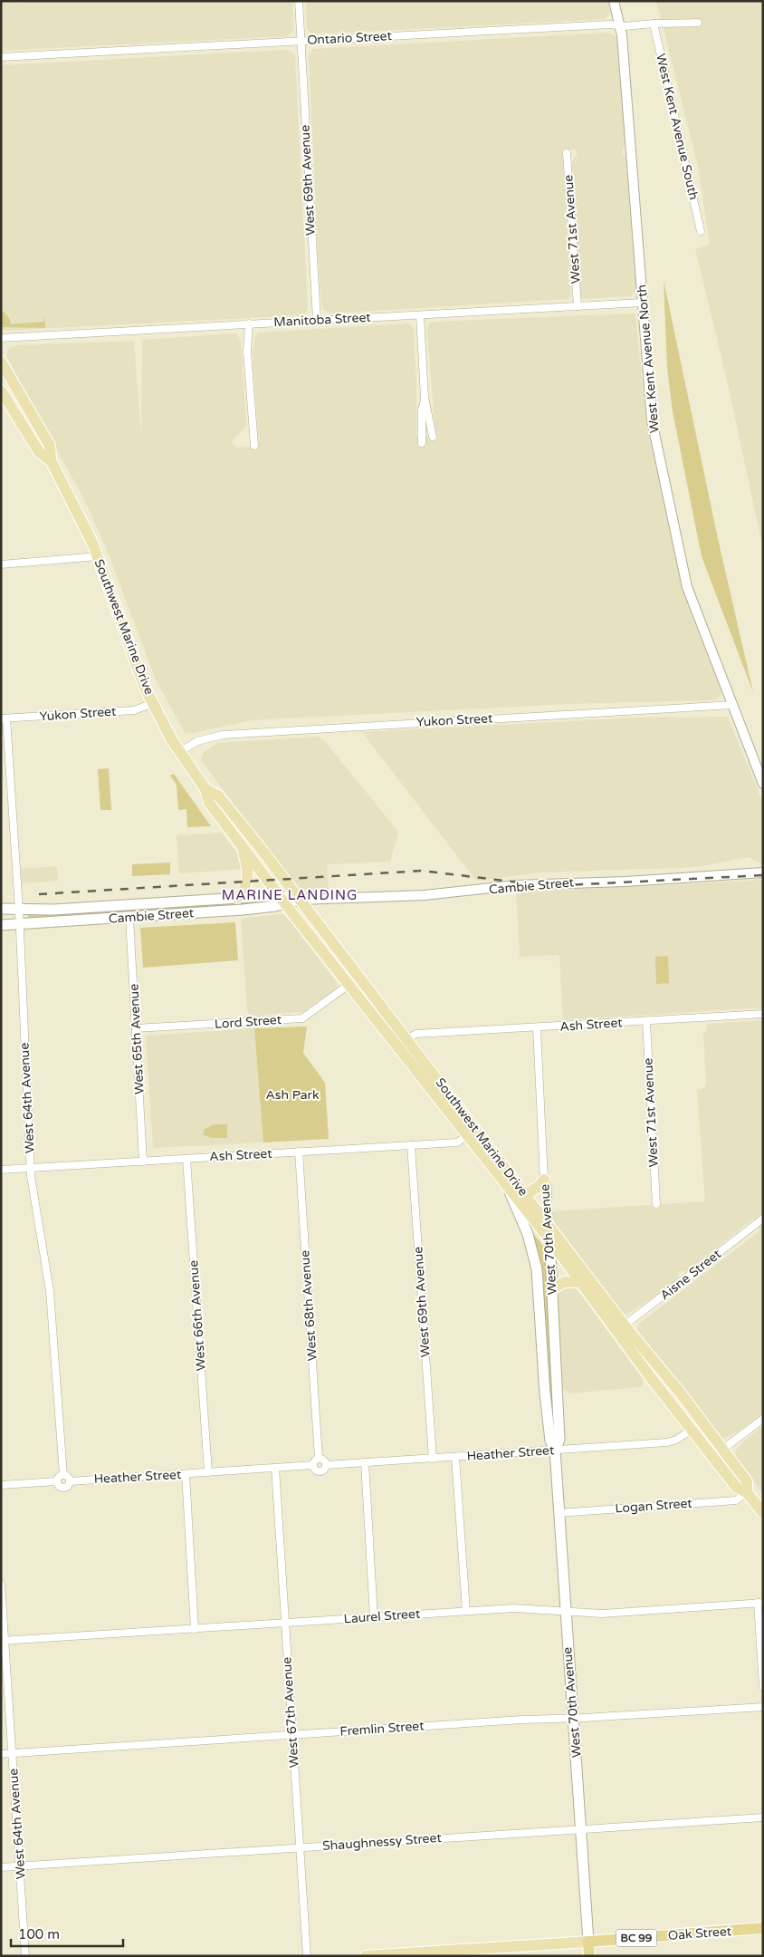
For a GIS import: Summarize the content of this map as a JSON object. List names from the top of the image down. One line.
{"streets":{"highway":["West 70th Avenue","Oak Street","BC 99"],"main road":["Southwest Marine Drive","Cambie Street"],"street":["Ontario Street","West Kent Avenue South","West 69th Avenue","West 71st Avenue","Manitoba Street","West Kent Avenue North","Yukon Street","Lord Street","Ash Street","West 65th Avenue","West 64th Avenue","Aisne Street","West 68th Avenue","West 66th Avenue","Heather Street","Logan Street","Laurel Street","West 67th Avenue","Fremlin Street","Shaughnessy Street"]},"crossings":[["Ontario Street","West Kent Avenue South"],["Ontario Street","West 69th Avenue"],["Ontario Street","West Kent Avenue North"],["West 69th Avenue","Manitoba Street"],["West 69th Avenue","Ash Street"],["West 69th Avenue","Heather Street"],["West 71st Avenue","Manitoba Street"],["West 71st Avenue","Ash Street"],["Manitoba Street","West Kent Avenue North"],["West Kent Avenue North","Yukon Street"],["Southwest Marine Drive","Yukon Street"],["Southwest Marine Drive","Cambie Street"],["Southwest Marine Drive","Lord Street"],["Southwest Marine Drive","Ash Street"],["Southwest Marine Drive","West 70th Avenue"],["Southwest Marine Drive","Aisne Street"],["Southwest Marine Drive","Heather Street"],["Southwest Marine Drive","Logan Street"],["Yukon Street","West 64th Avenue"],["Cambie Street","West 65th Avenue"],["Cambie Street","West 64th Avenue"],["Lord Street","West 65th Avenue"],["Ash Street","West 65th Avenue"],["Ash Street","West 64th Avenue"],["Ash Street","West 70th Avenue"],["Ash Street","West 68th Avenue"],["Ash Street","West 66th Avenue"],["West 64th Avenue","Heather Street"],["West 64th Avenue","Laurel Street"],["West 64th Avenue","Fremlin Street"],["West 64th Avenue","Shaughnessy Street"],["West 70th Avenue","Heather Street"],["West 70th Avenue","Logan Street"],["West 70th Avenue","Laurel Street"],["West 70th Avenue","Fremlin Street"],["West 70th Avenue","Shaughnessy Street"],["West 70th Avenue","Oak Street"],["West 68th Avenue","Heather Street"],["West 66th Avenue","Heather Street"],["Heather Street","West 67th Avenue"],["Laurel Street","West 67th Avenue"],["West 67th Avenue","Fremlin Street"],["West 67th Avenue","Shaughnessy Street"]],"districts":["MARINE LANDING"],"parks":["Ash Park"],"scale_bar":"100 m"}
